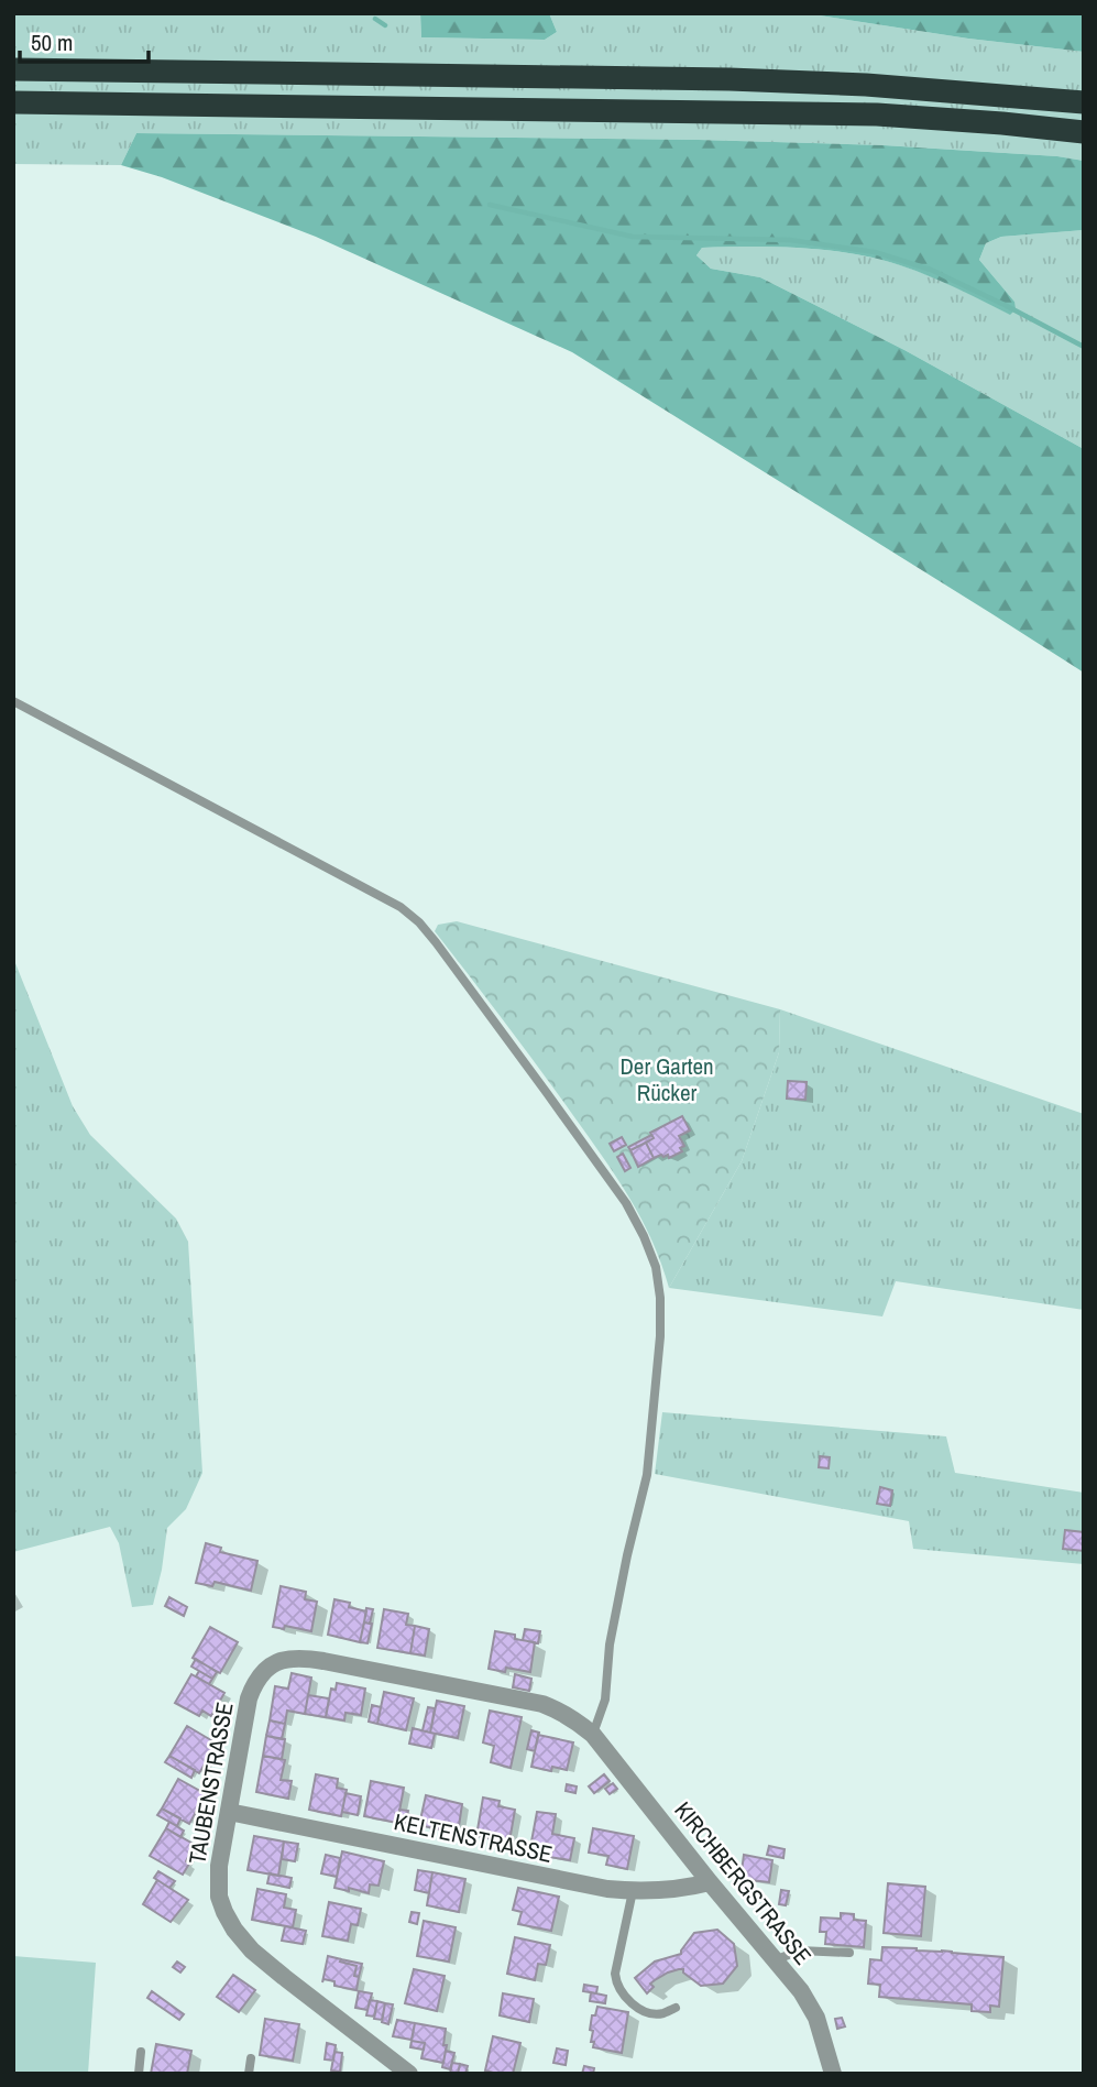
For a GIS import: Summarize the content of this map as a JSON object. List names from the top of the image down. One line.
{"streets":{"street":["TAUBENSTRASSE","KELTENSTRASSE","KIRCHBERGSTRASSE"]},"crossings":[["TAUBENSTRASSE","KELTENSTRASSE"],["TAUBENSTRASSE","KIRCHBERGSTRASSE"],["KELTENSTRASSE","KIRCHBERGSTRASSE"]],"parks":["Der Garten Rücker"],"scale_bar":"50 m"}
